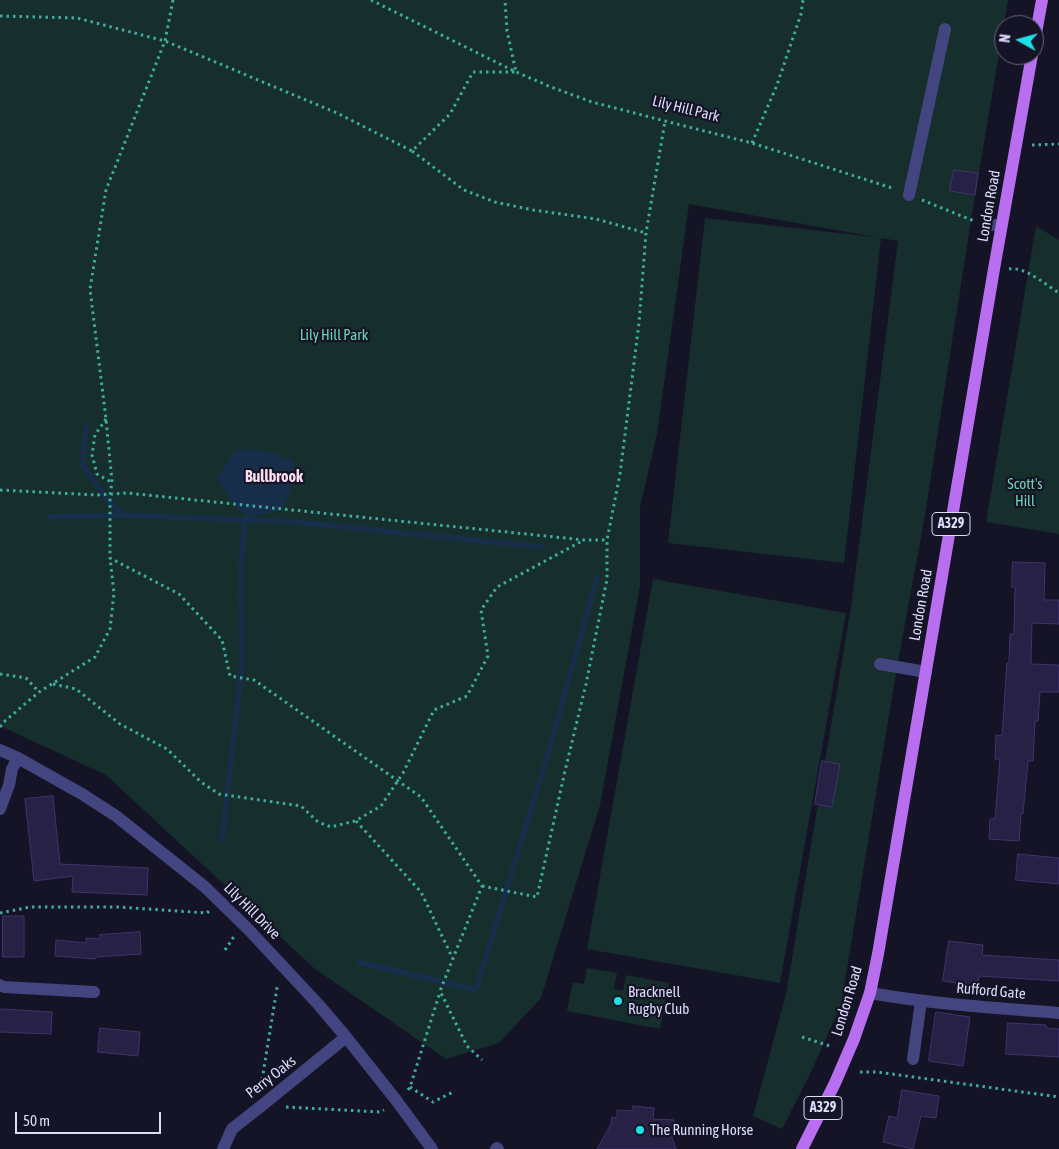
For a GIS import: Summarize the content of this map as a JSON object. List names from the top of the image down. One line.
{"streets":{"main road":["London Road","A329"],"street":["Lily Hill Drive","Rufford Gate","Perry Oaks"],"path":["Lily Hill Park"]},"crossings":[["London Road","Rufford Gate"],["Lily Hill Drive","Perry Oaks"]],"districts":["Bullbrook"],"parks":["Lily Hill Park","Scott's Hill"],"places":["Bracknell Rugby Club","The Running Horse"],"scale_bar":"50 m","north":"left"}
